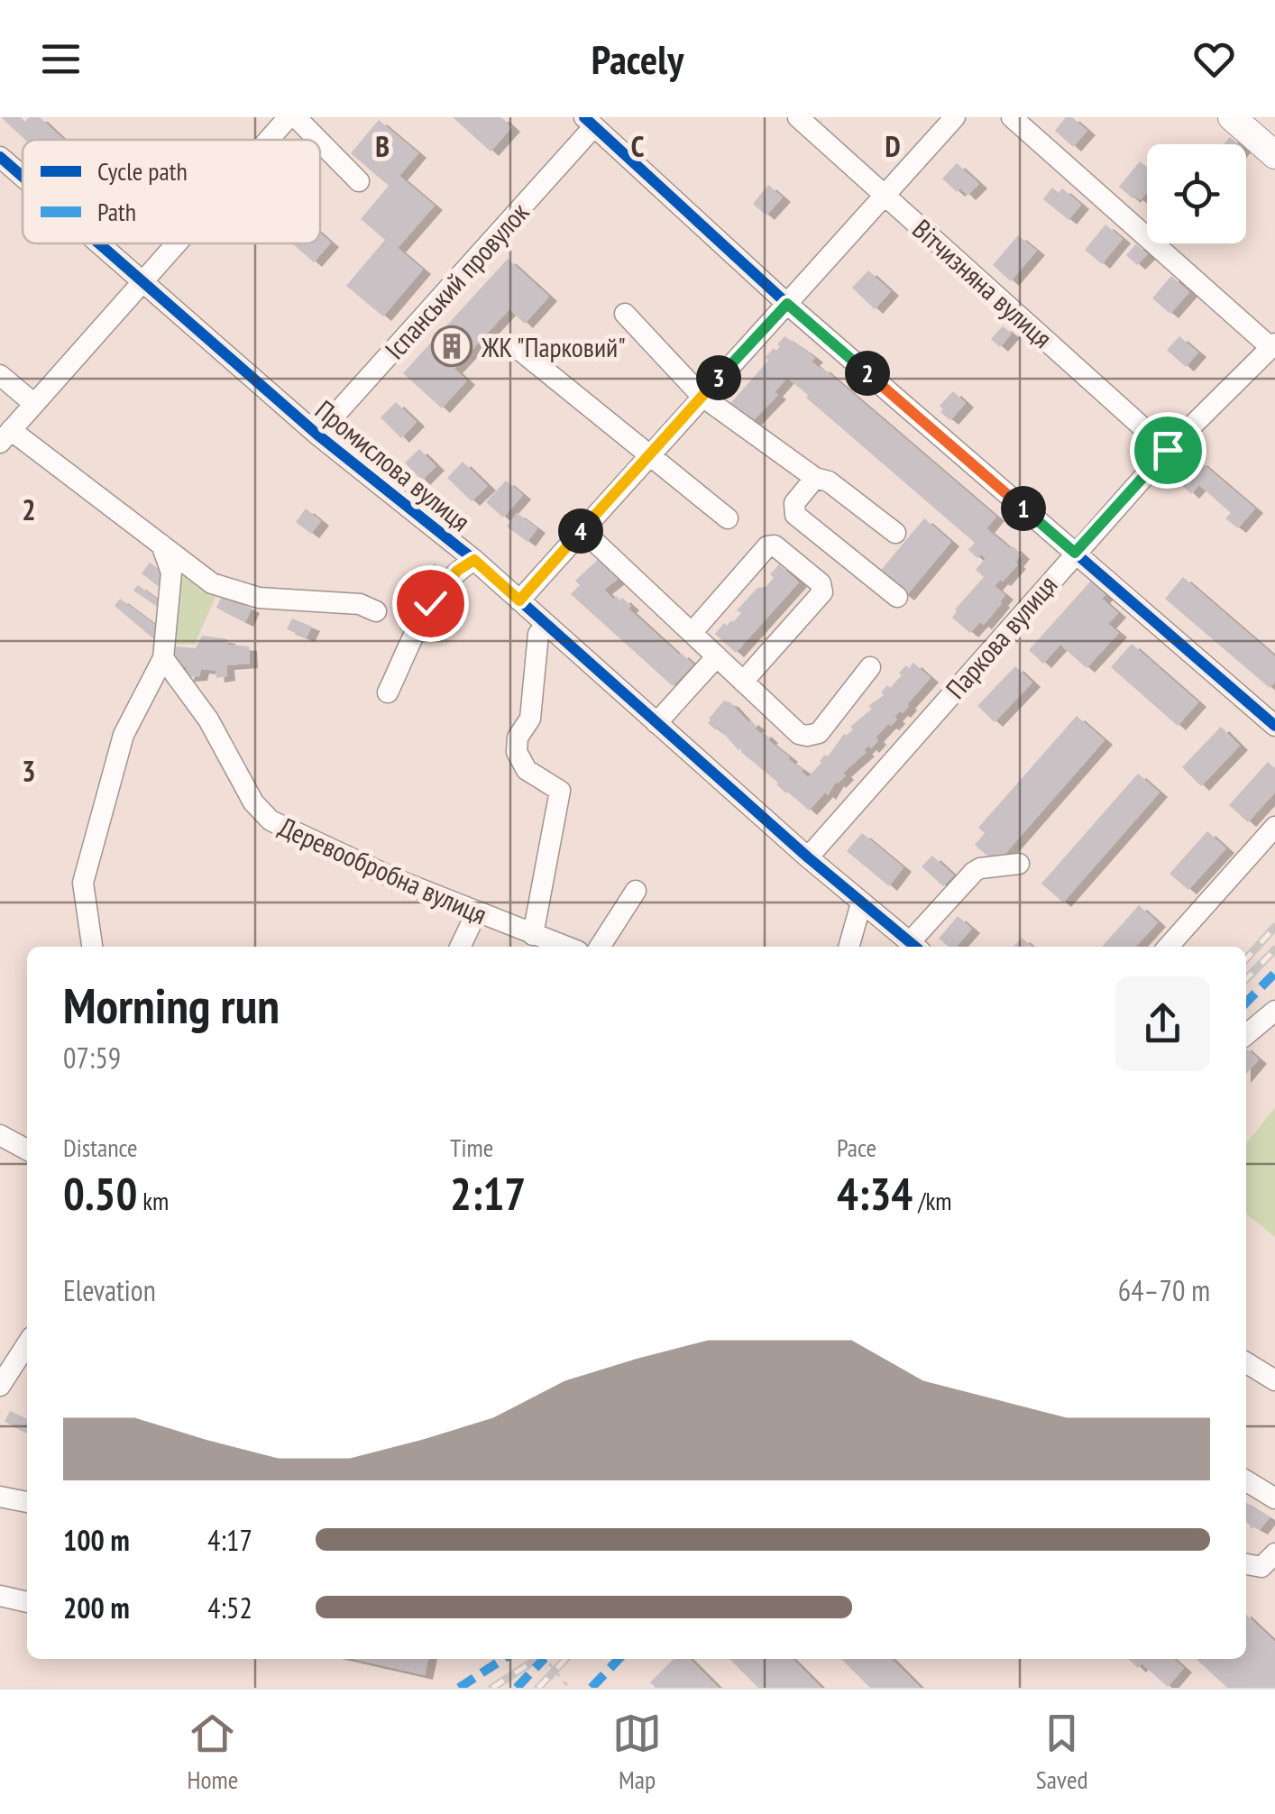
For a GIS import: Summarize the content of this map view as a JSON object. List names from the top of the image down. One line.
{"streets":{"street":["Іспанський провулок","Вітчизняна вулиця","Промислова вулиця","Паркова вулиця","Деревообробна вулиця"]},"crossings":[["Іспанський провулок","Промислова вулиця"],["Вітчизняна вулиця","Паркова вулиця"],["Промислова вулиця","Паркова вулиця"]],"places":{"building":["ЖК \"Парковий\""]},"legend":["Cycle path","Path"],"page":{"header":"Pacely","pins":["2","3","1","4"],"heading":["Morning run","07:59"],"stats":[["Distance","0.50 km"],["Time","2:17"],["Pace","4:34 /km"]],"chart":["Elevation","64–70 m"],"list":[{"name":"100 m","note":"4:17"},{"name":"200 m","note":"4:52"}],"tabs":["Home","Map","Saved"]},"grid":{"columns":["B","C","D"],"rows":["2","3"]}}
